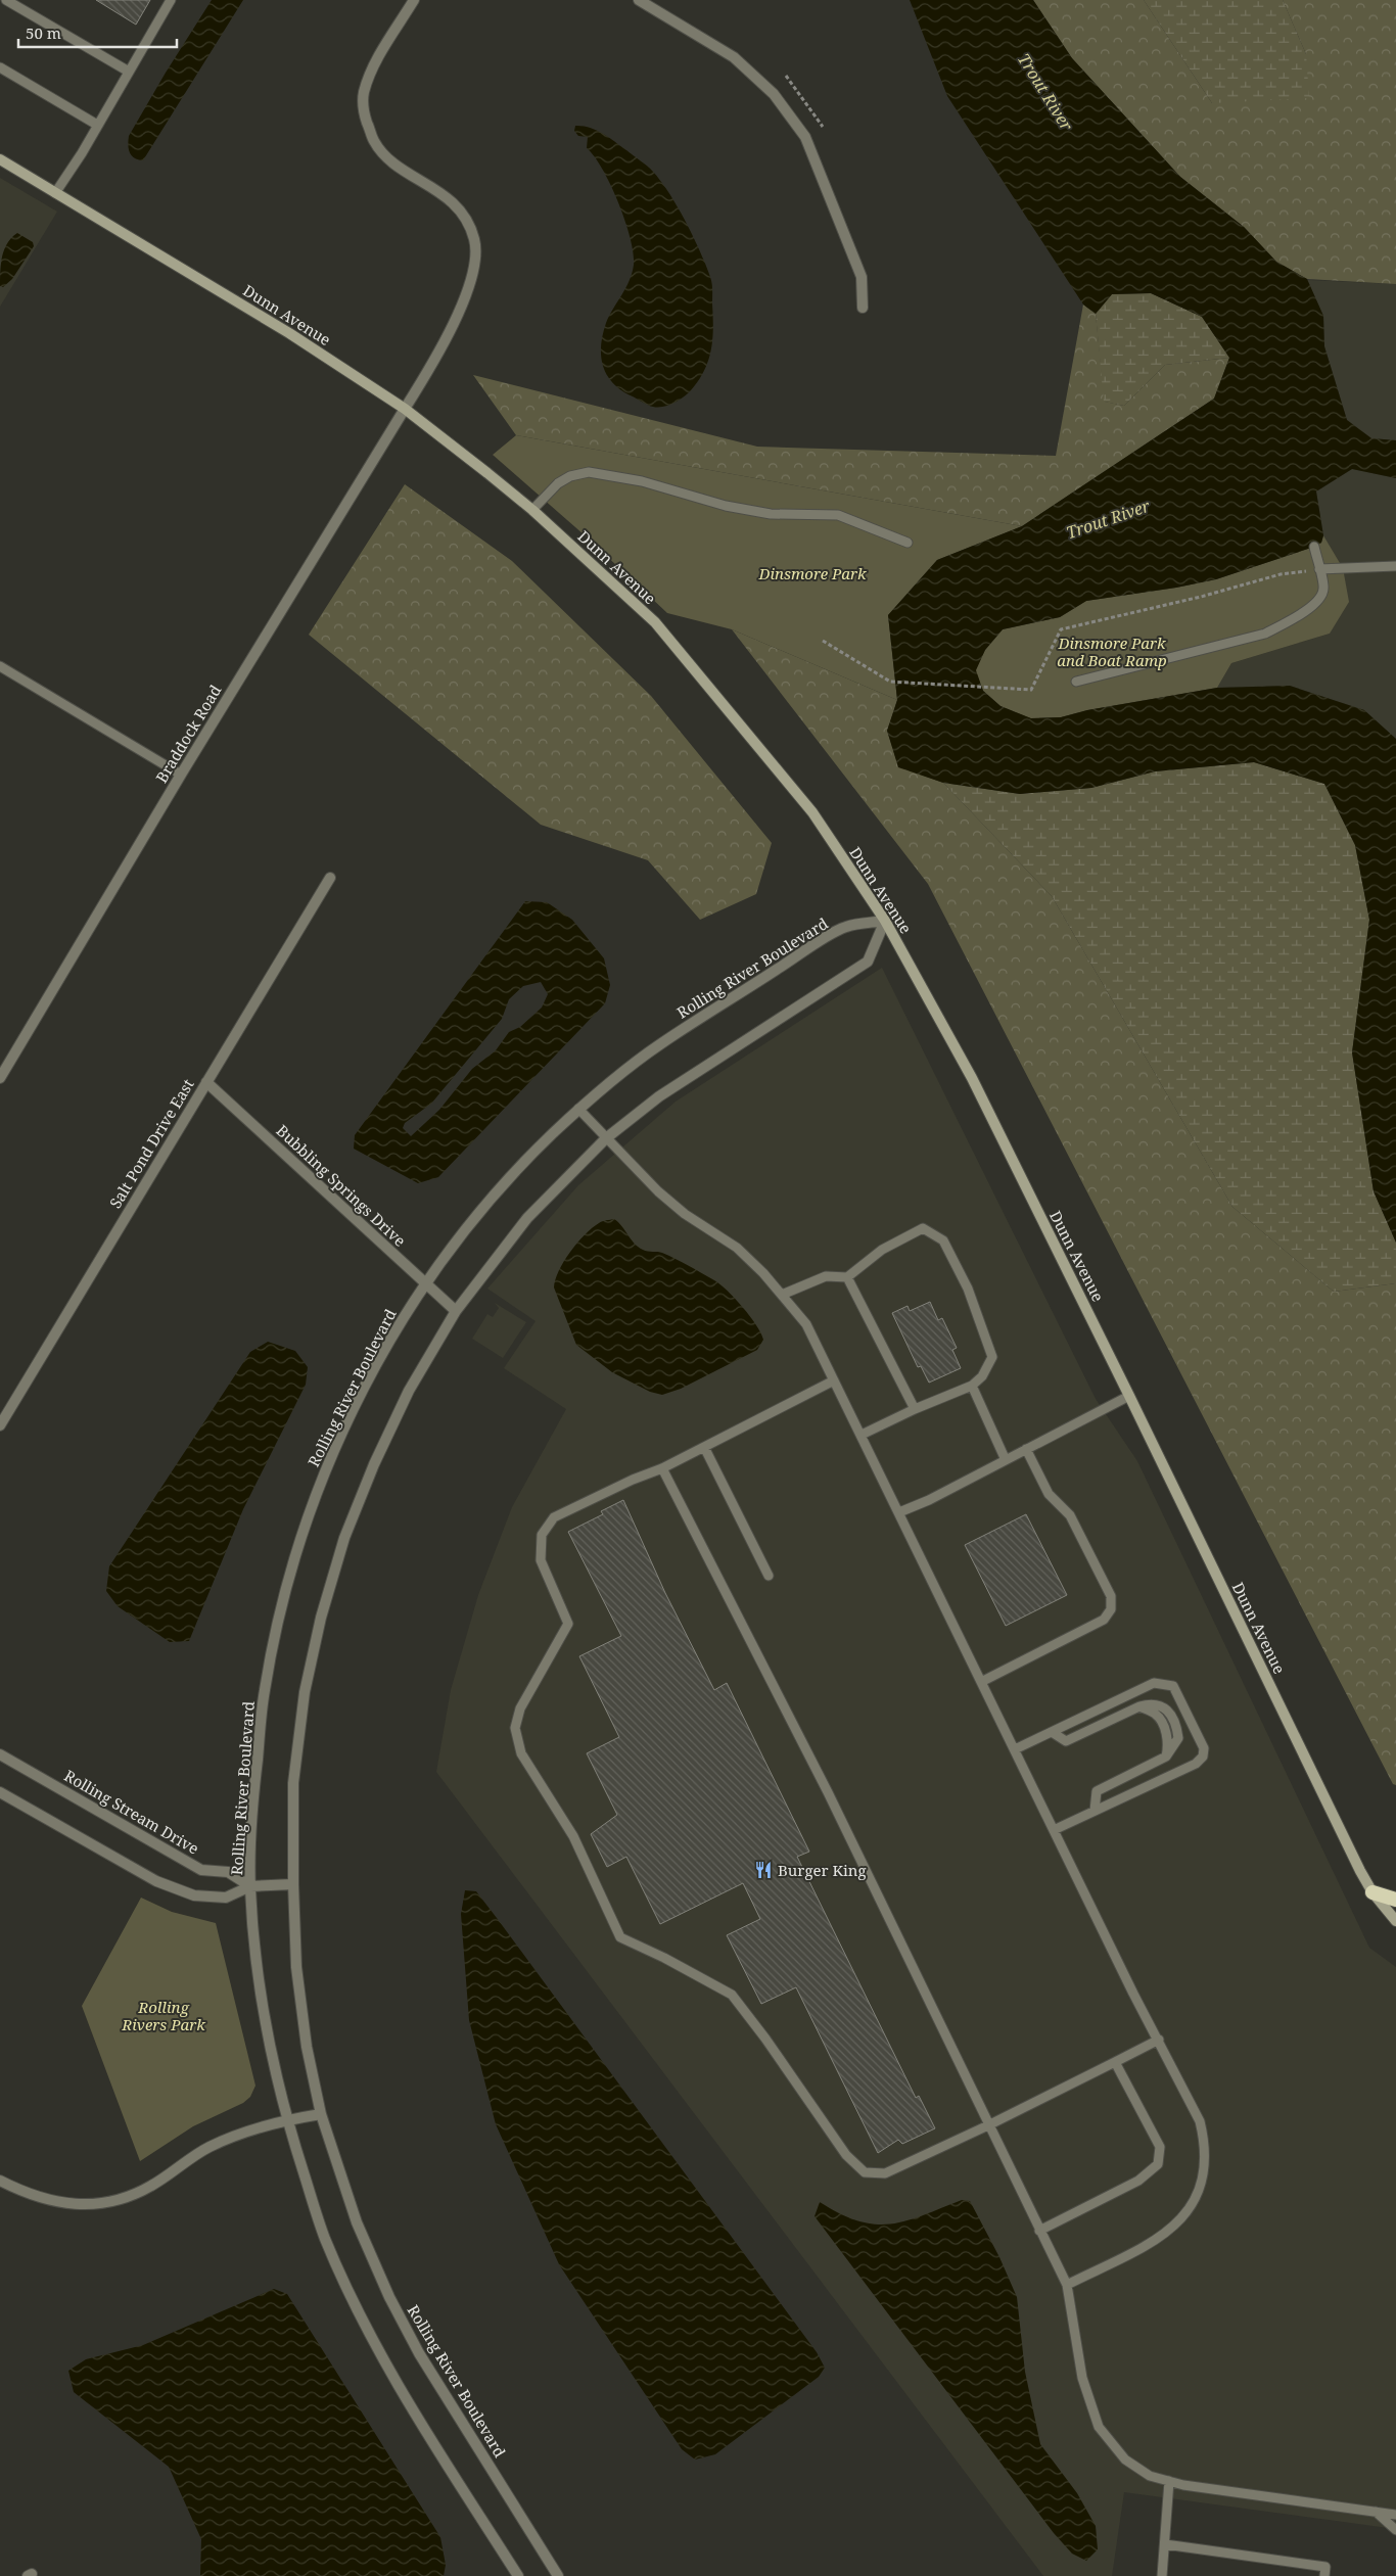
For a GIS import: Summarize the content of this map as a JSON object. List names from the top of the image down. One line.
{"streets":{"main road":["Dunn Avenue"],"street":["Braddock Road","Rolling River Boulevard","Salt Pond Drive East","Bubbling Springs Drive","Rolling Stream Drive"]},"crossings":[["Dunn Avenue","Braddock Road"],["Dunn Avenue","Rolling River Boulevard"],["Rolling River Boulevard","Bubbling Springs Drive"],["Rolling River Boulevard","Rolling Stream Drive"],["Salt Pond Drive East","Bubbling Springs Drive"]],"water":["Trout River"],"parks":["Dinsmore Park","Dinsmore Park and Boat Ramp","Rolling Rivers Park"],"places":{"restaurant":["Burger King"]},"scale_bar":"50 m"}
